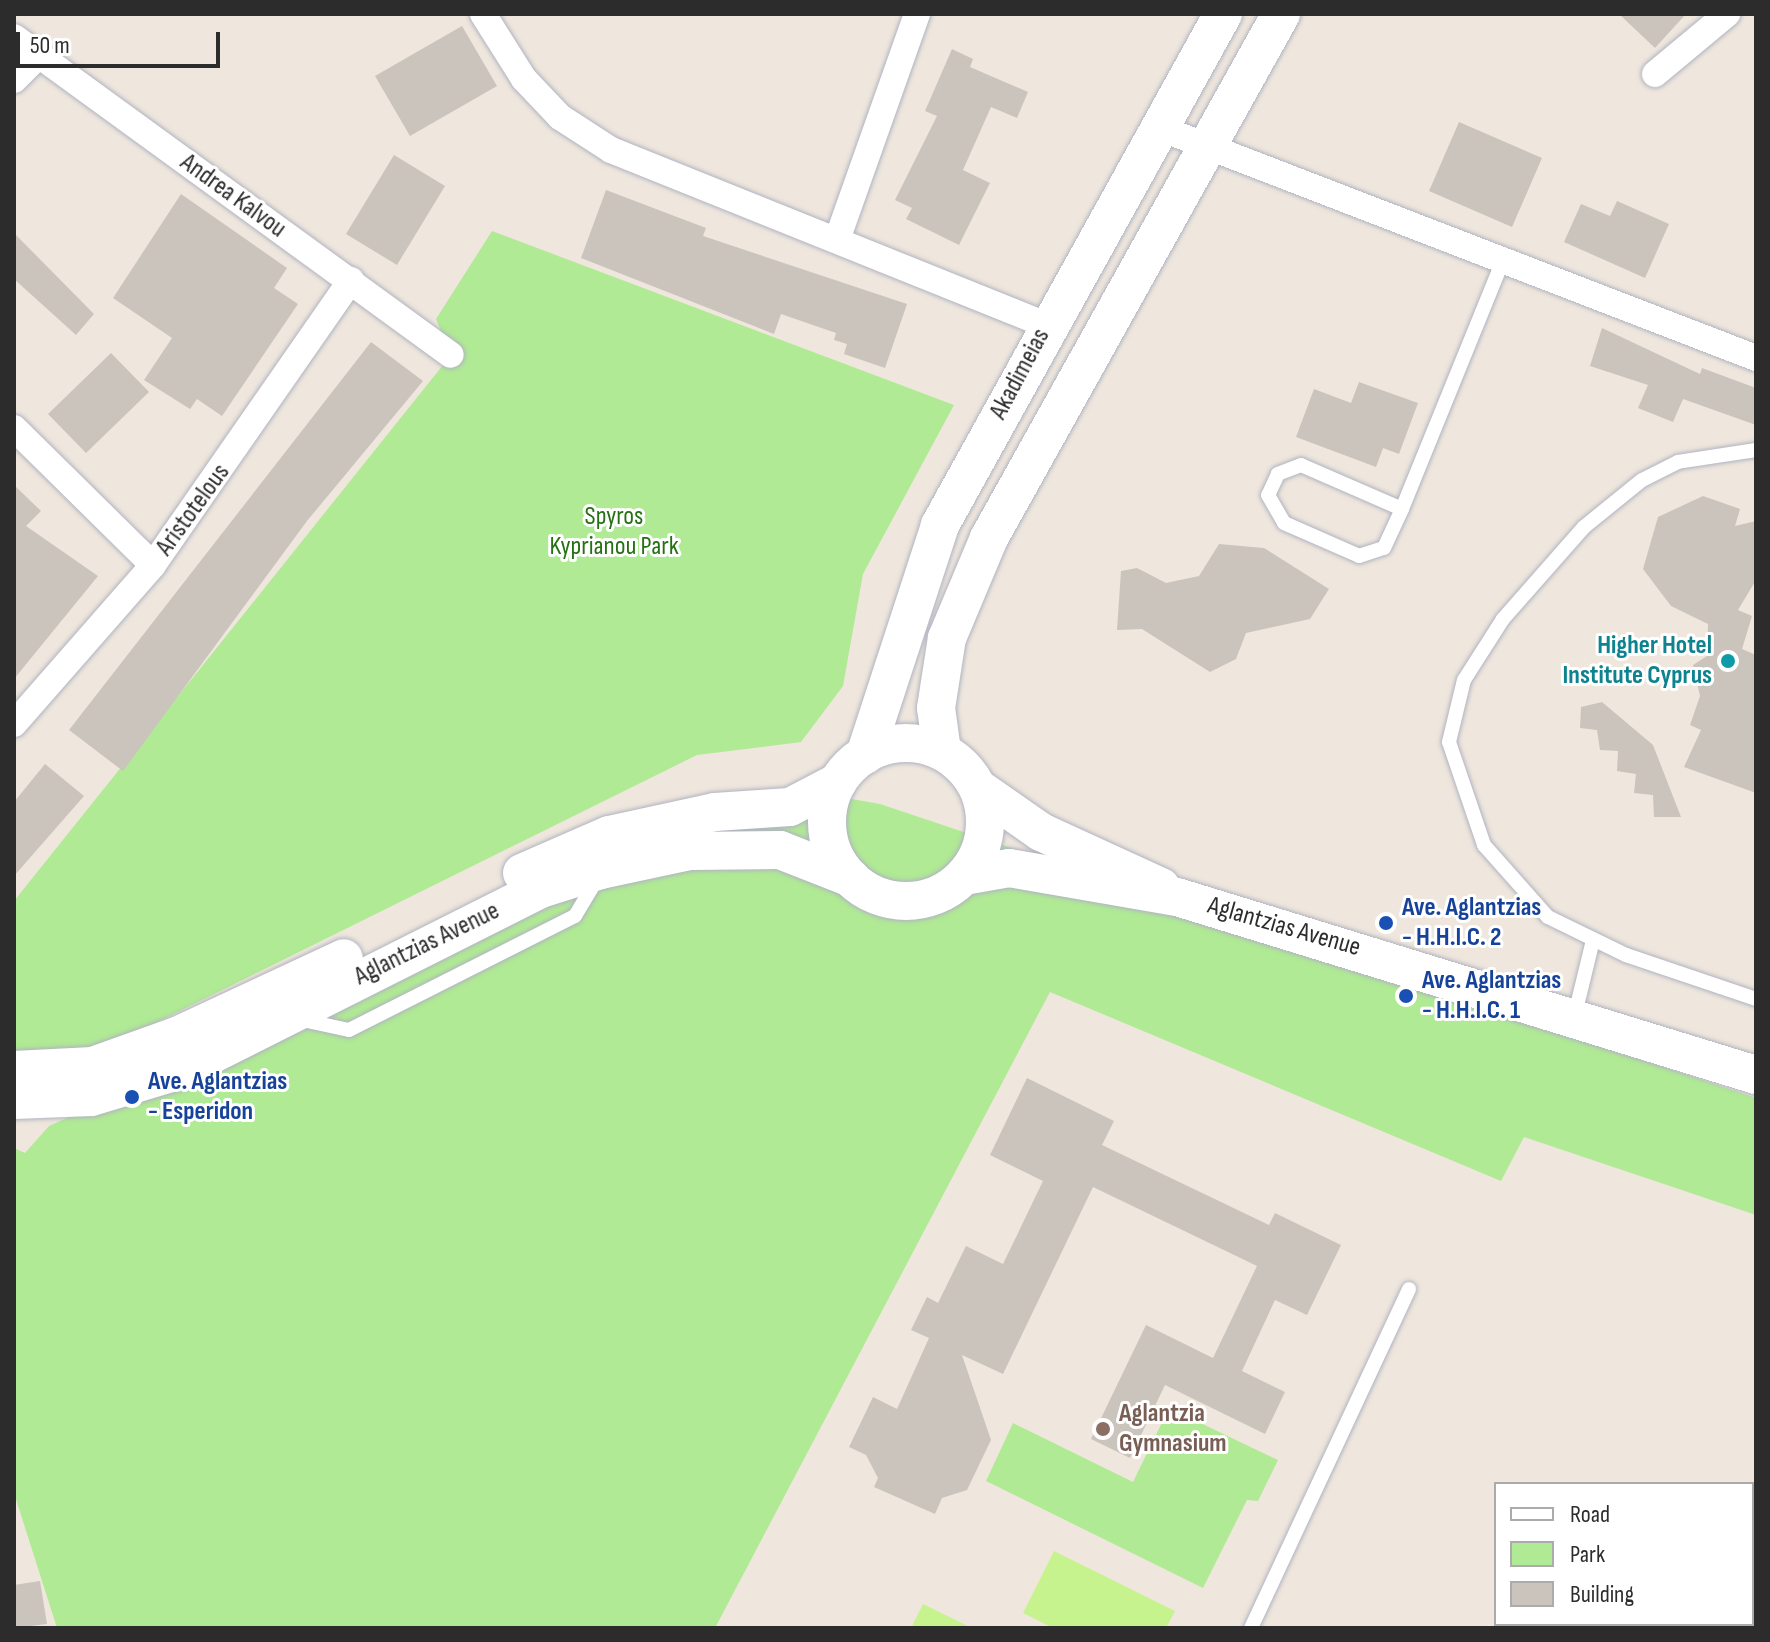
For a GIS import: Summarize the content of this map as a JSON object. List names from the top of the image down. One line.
{"streets":{"main road":["Akadimeias","Aglantzias Avenue"],"street":["Andrea Kalvou","Aristotelous"]},"crossings":[["Andrea Kalvou","Aristotelous"],["Akadimeias","Aglantzias Avenue"]],"parks":["Spyros Kyprianou Park"],"places":["Higher Hotel Institute Cyprus","Ave. Aglantzias - H.H.I.C. 2","Ave. Aglantzias - H.H.I.C. 1","Ave. Aglantzias - Esperidon","Aglantzia Gymnasium"],"legend":["Road","Park","Building"],"scale_bar":"50 m"}
